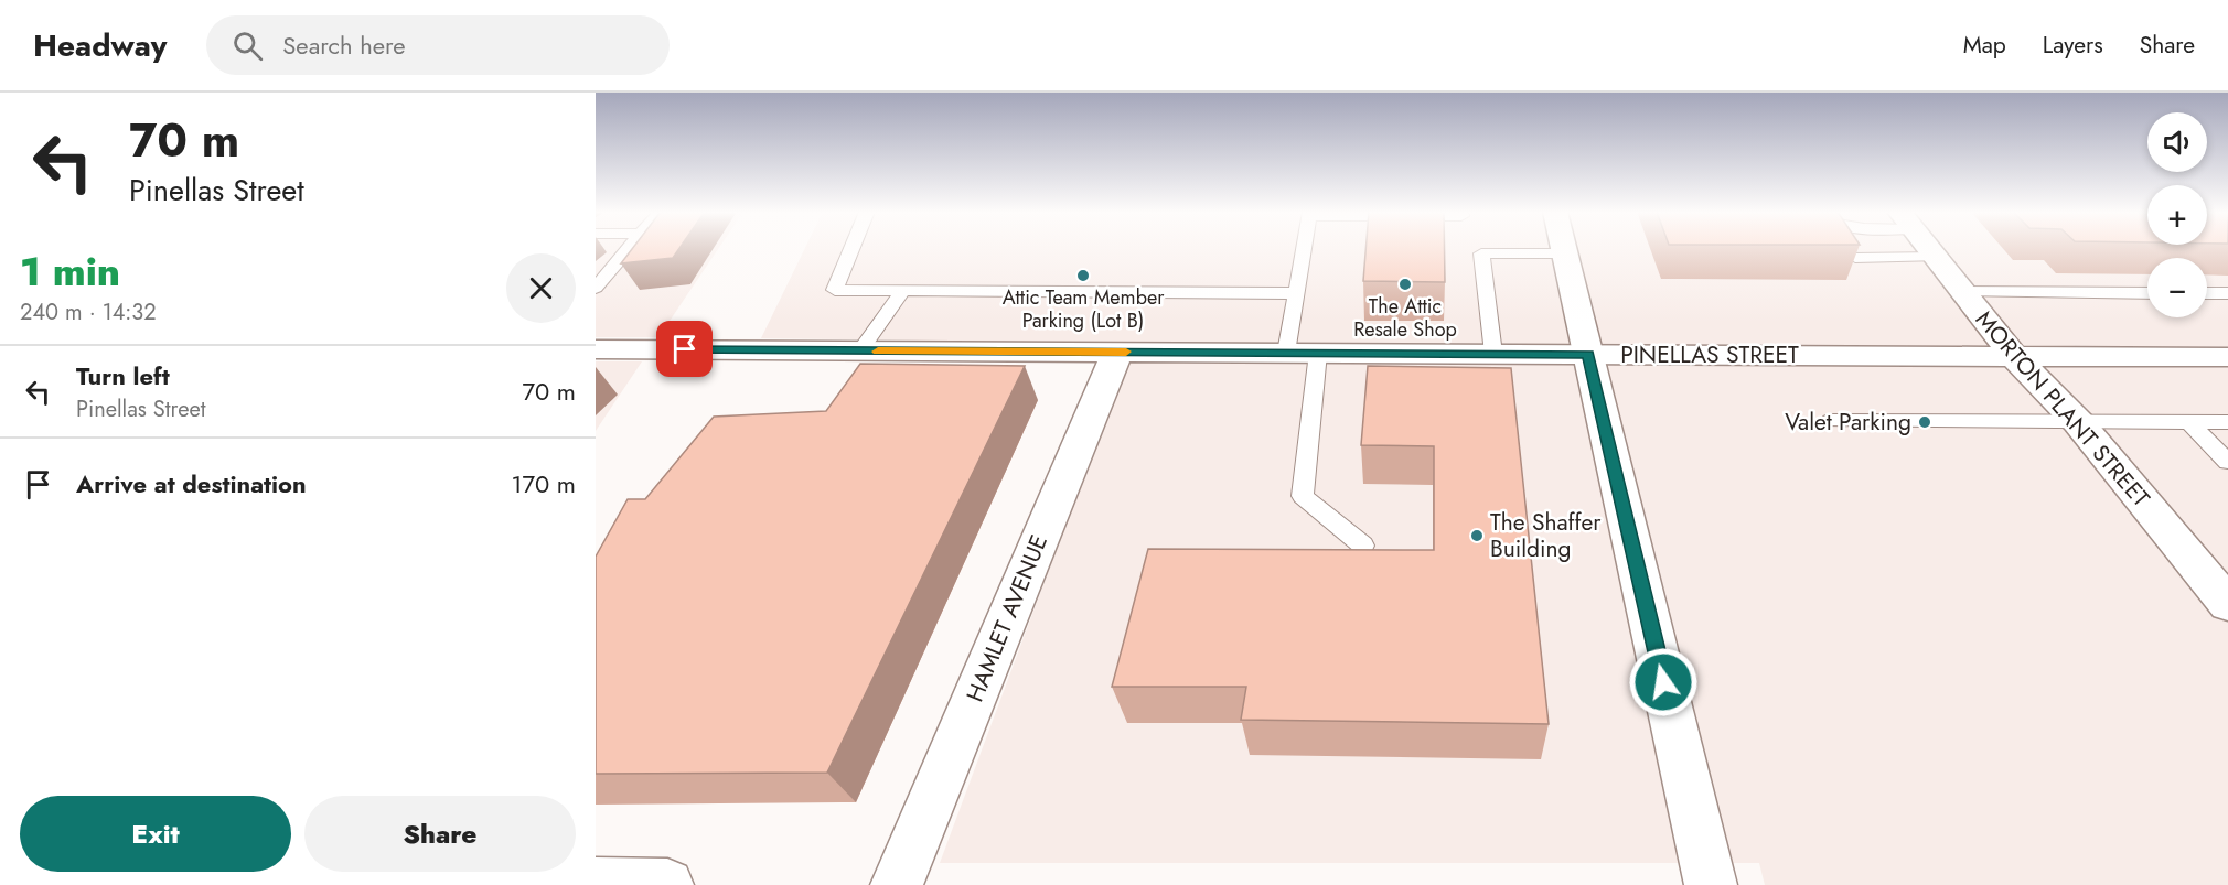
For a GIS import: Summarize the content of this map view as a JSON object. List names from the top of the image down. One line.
{"streets":{"street":["PINELLAS STREET","MORTON PLANT STREET","HAMLET AVENUE"]},"crossings":[["PINELLAS STREET","MORTON PLANT STREET"],["PINELLAS STREET","HAMLET AVENUE"]],"places":["Attic Team Member Parking (Lot B)","The Attic Resale Shop","Valet Parking","The Shaffer Building"],"page":{"header":"Headway","search":"Search here","nav":["Map","Layers","Share"],"turn":["70 m","Pinellas Street"],"map_buttons":["+","−"],"heading":["1 min","240 m · 14:32"],"list":[{"name":"Turn left","note":"Pinellas Street","value":"70 m"},{"name":"Arrive at destination","value":"170 m"}],"buttons":["Exit","Share"]}}
